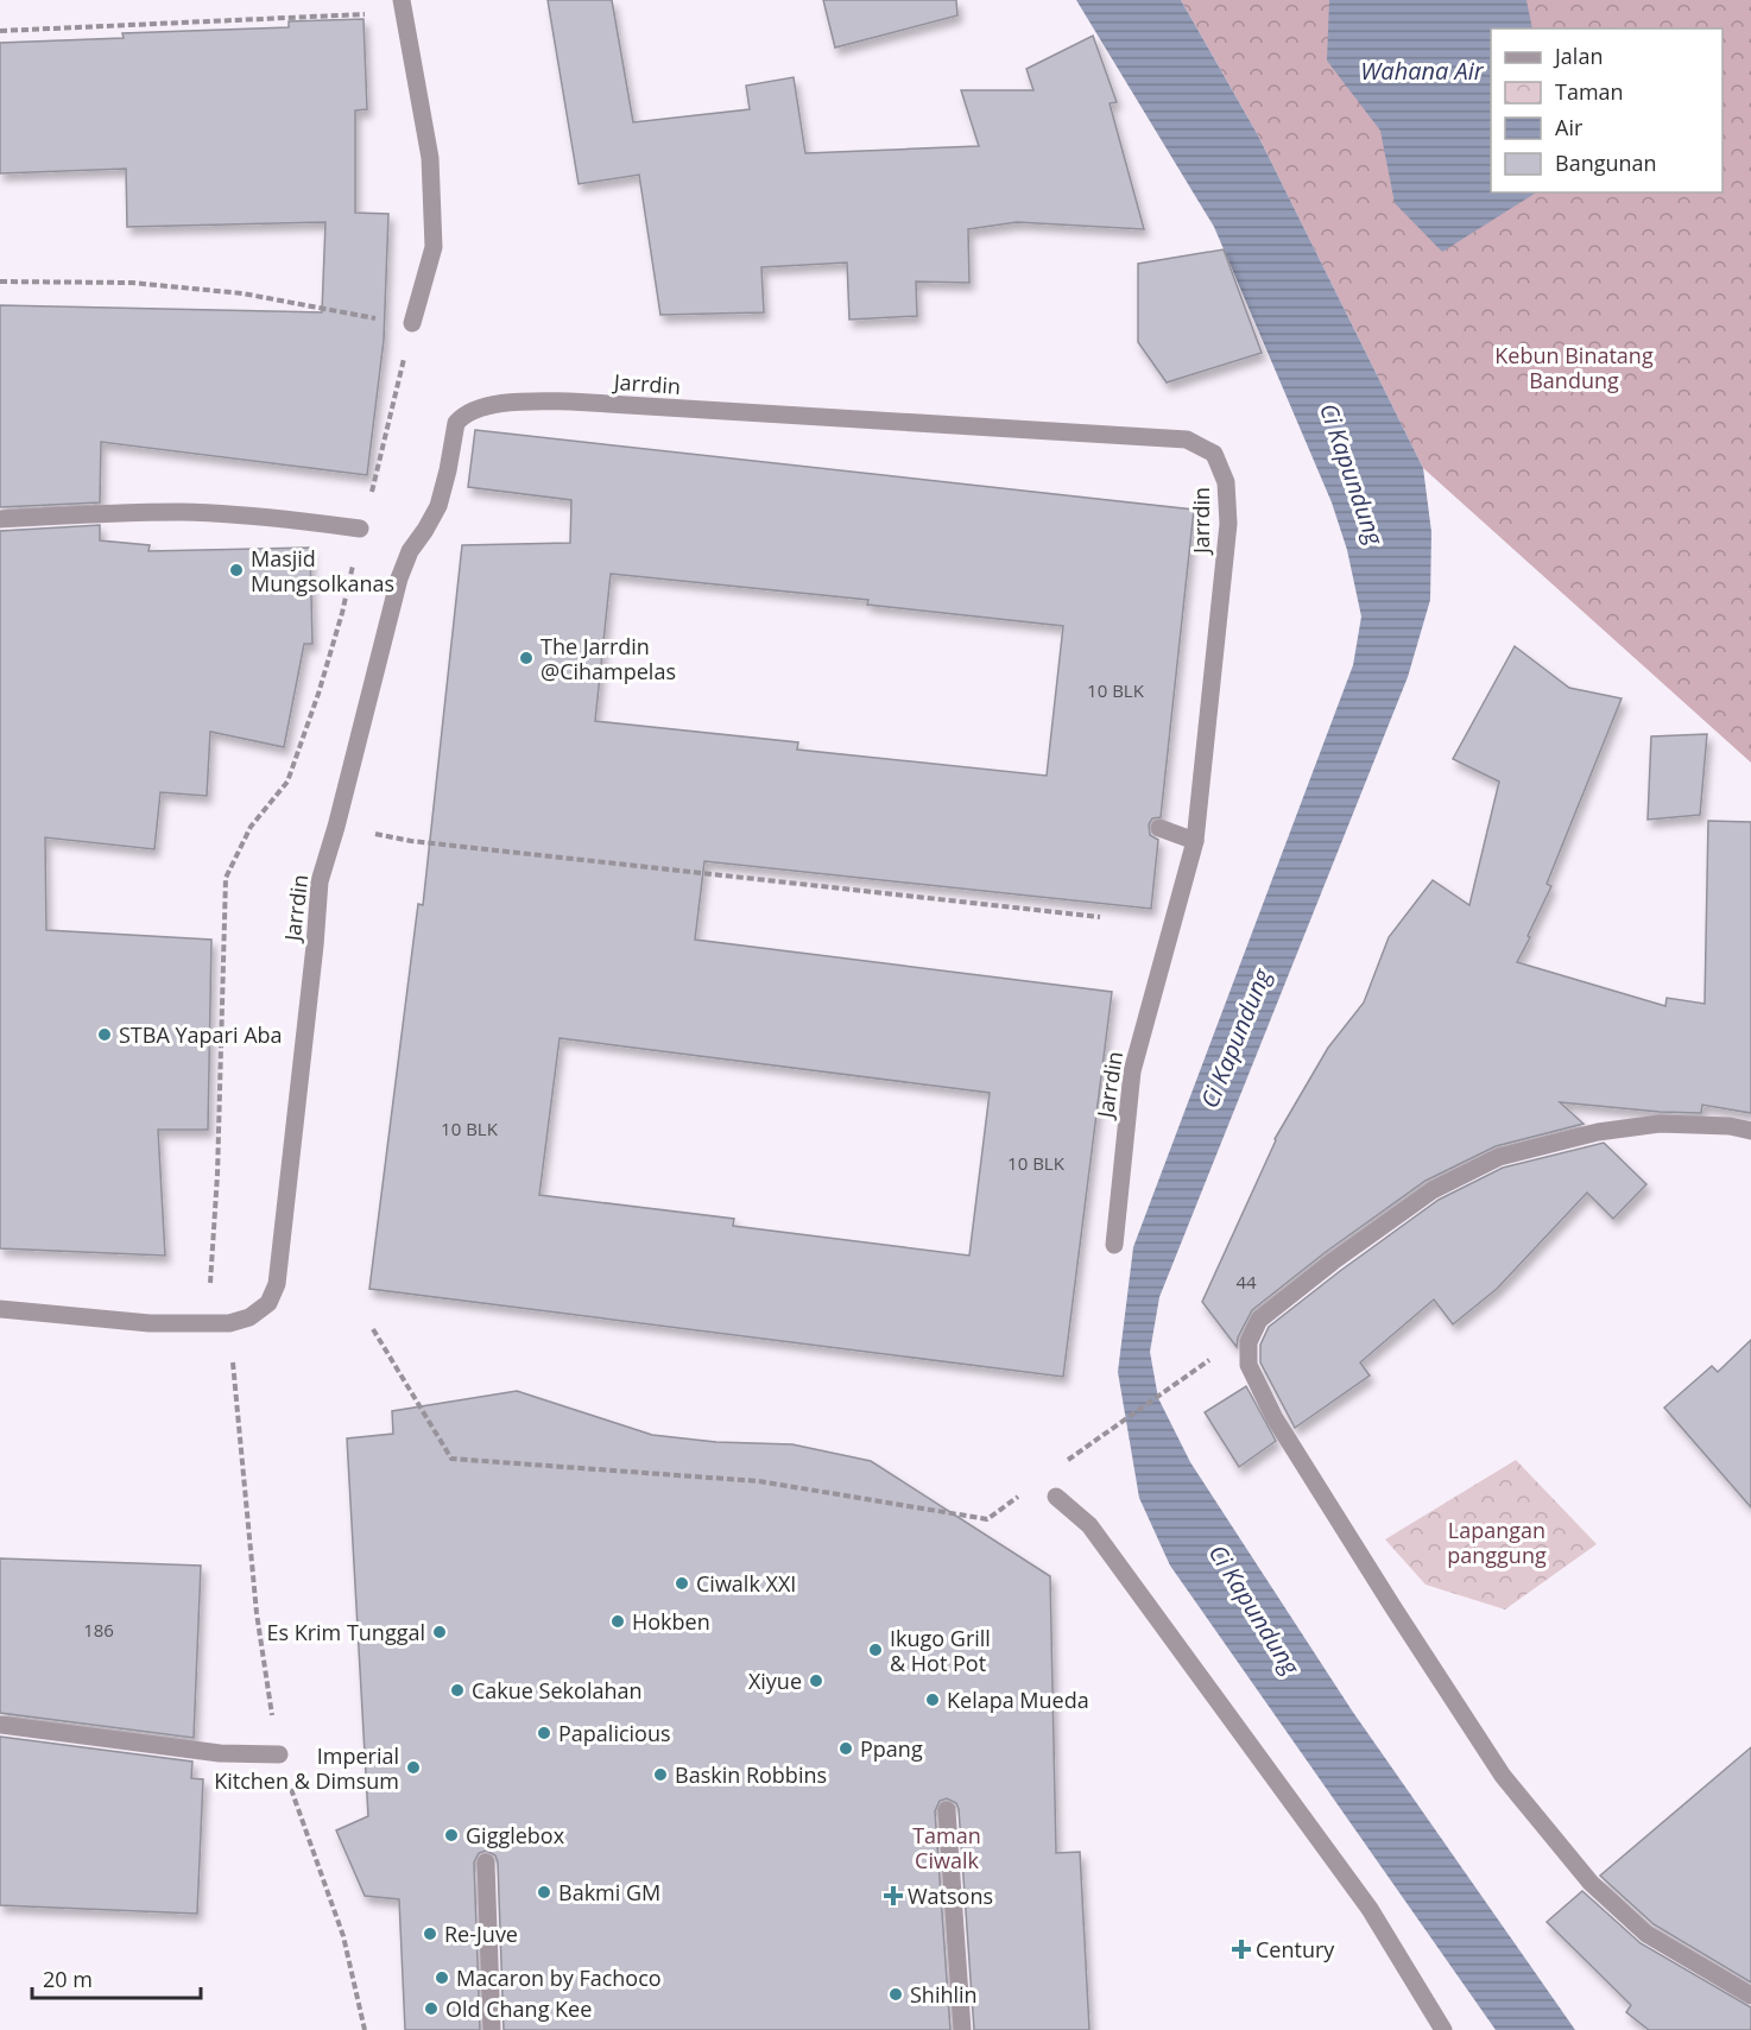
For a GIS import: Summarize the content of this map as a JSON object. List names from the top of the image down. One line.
{"streets":{"street":["Jarrdin"]},"water":["Wahana Air","Ci Kapundung"],"parks":["Kebun Binatang Bandung","Lapangan panggung","Taman Ciwalk"],"places":{"other":["Masjid Mungsolkanas","The Jarrdin @Cihampelas","STBA Yapari Aba","Ciwalk XXI","Hokben","Es Krim Tunggal","Ikugo Grill & Hot Pot","Xiyue","Cakue Sekolahan","Kelapa Mueda","Papalicious","Ppang","Imperial Kitchen & Dimsum","Baskin Robbins","Gigglebox","Bakmi GM","Re-Juve","Macaron by Fachoco","Shihlin","Old Chang Kee"],"health":["Watsons","Century"]},"house_numbers":["10 BLK","10 BLK","10 BLK","44","186"],"legend":["Jalan","Taman","Air","Bangunan"],"scale_bar":"20 m"}
